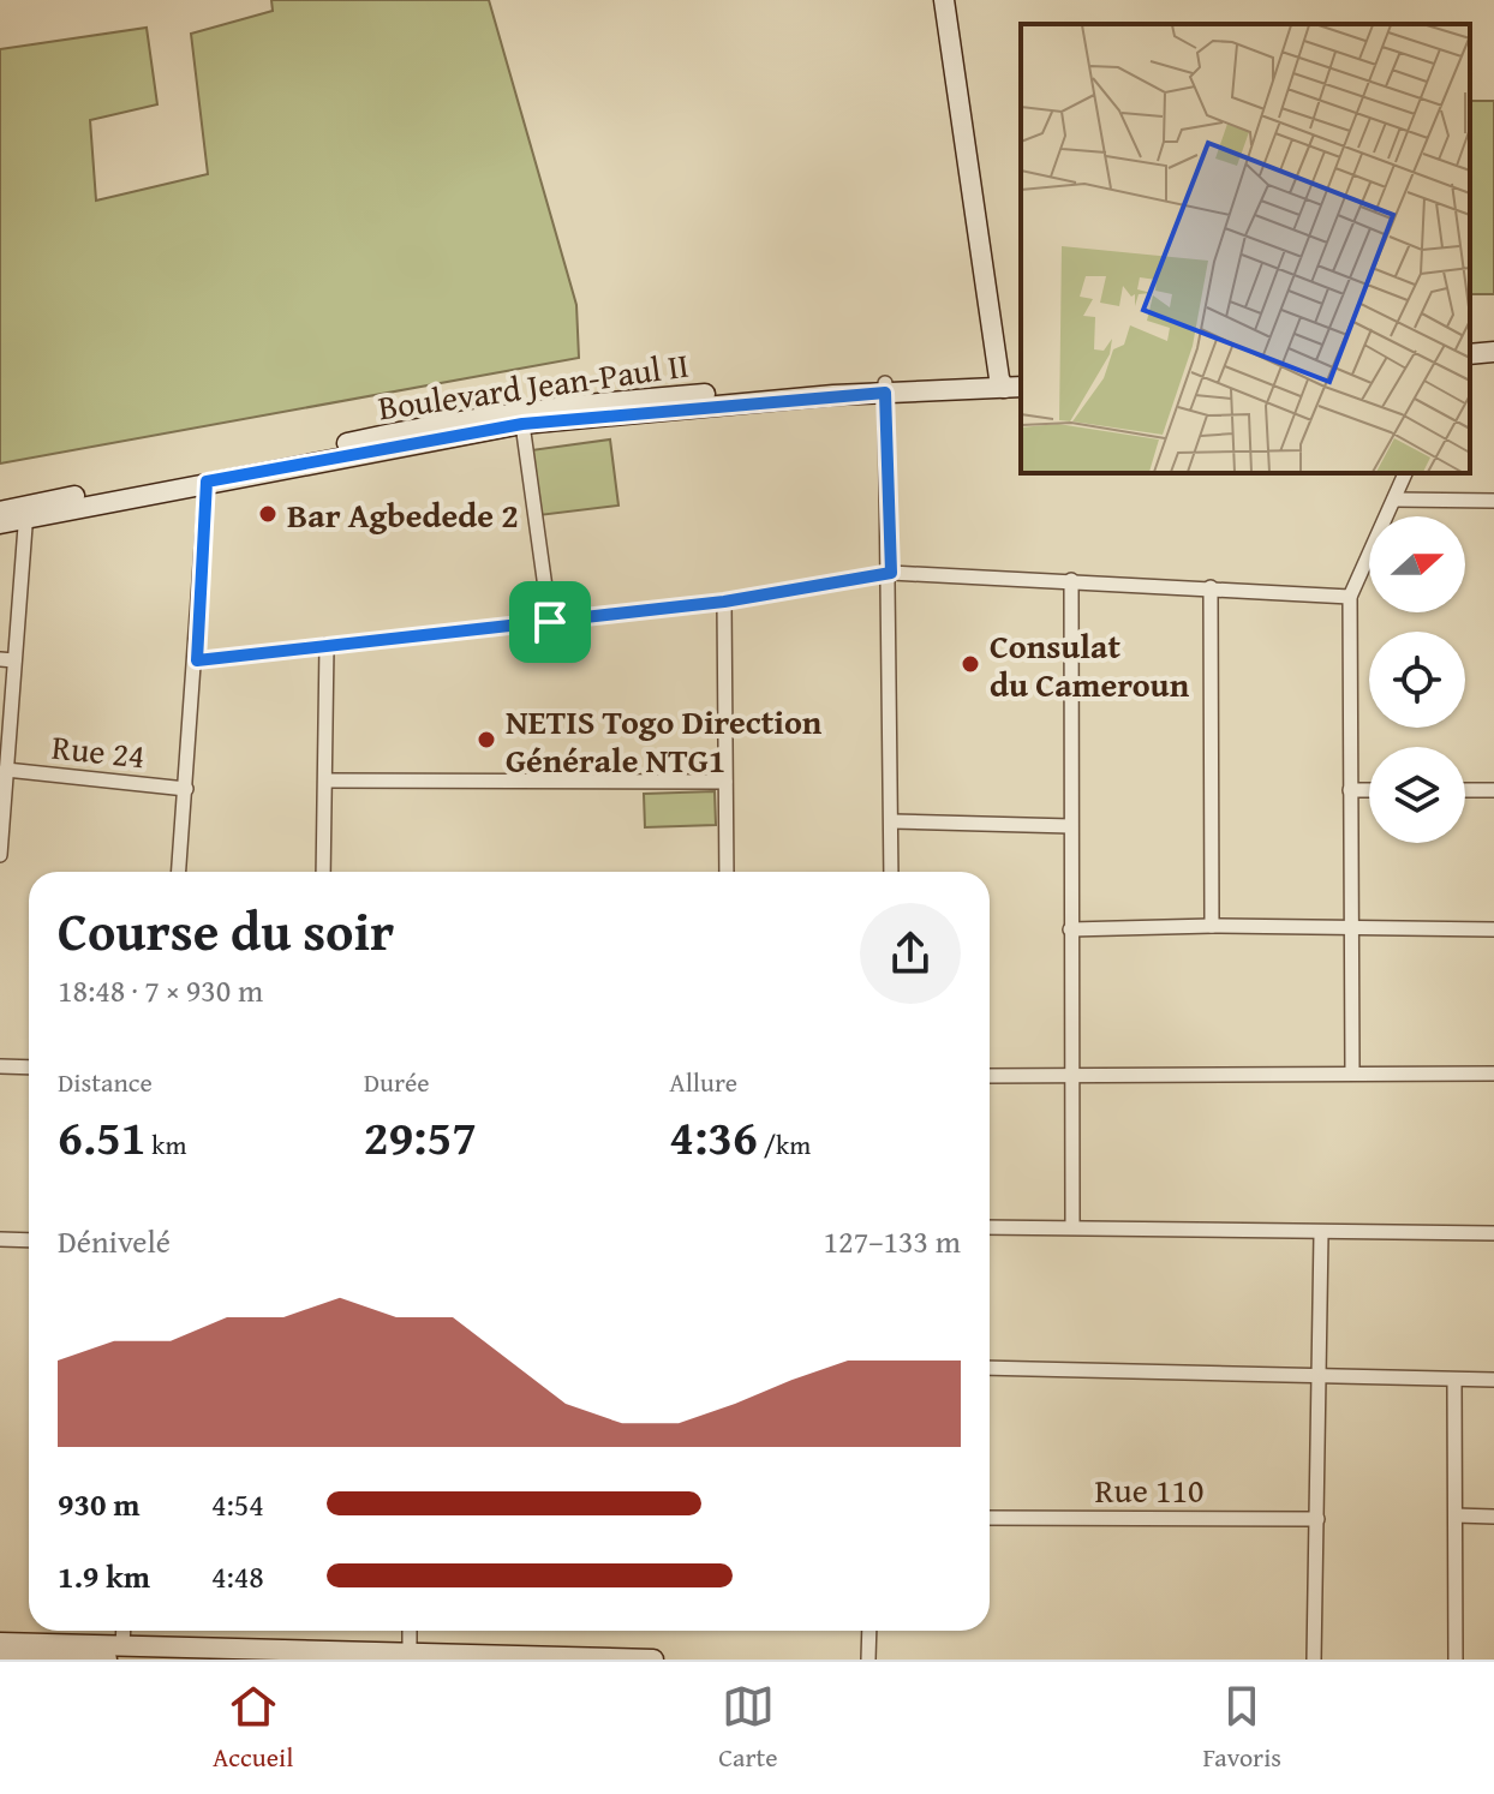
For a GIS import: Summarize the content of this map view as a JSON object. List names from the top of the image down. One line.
{"streets":{"main road":["Boulevard Jean-Paul II"],"street":["Rue 24","Rue 110"]},"places":["Bar Agbedede 2","Consulat du Cameroun","NETIS Togo Direction Générale NTG1"],"north":"right","page":{"heading":["Course du soir","18:48 · 7 × 930 m"],"stats":[["Distance","6.51 km"],["Durée","29:57"],["Allure","4:36 /km"]],"chart":["Dénivelé","127–133 m"],"list":[{"name":"930 m","note":"4:54"},{"name":"1.9 km","note":"4:48"}],"tabs":["Accueil","Carte","Favoris"]}}
